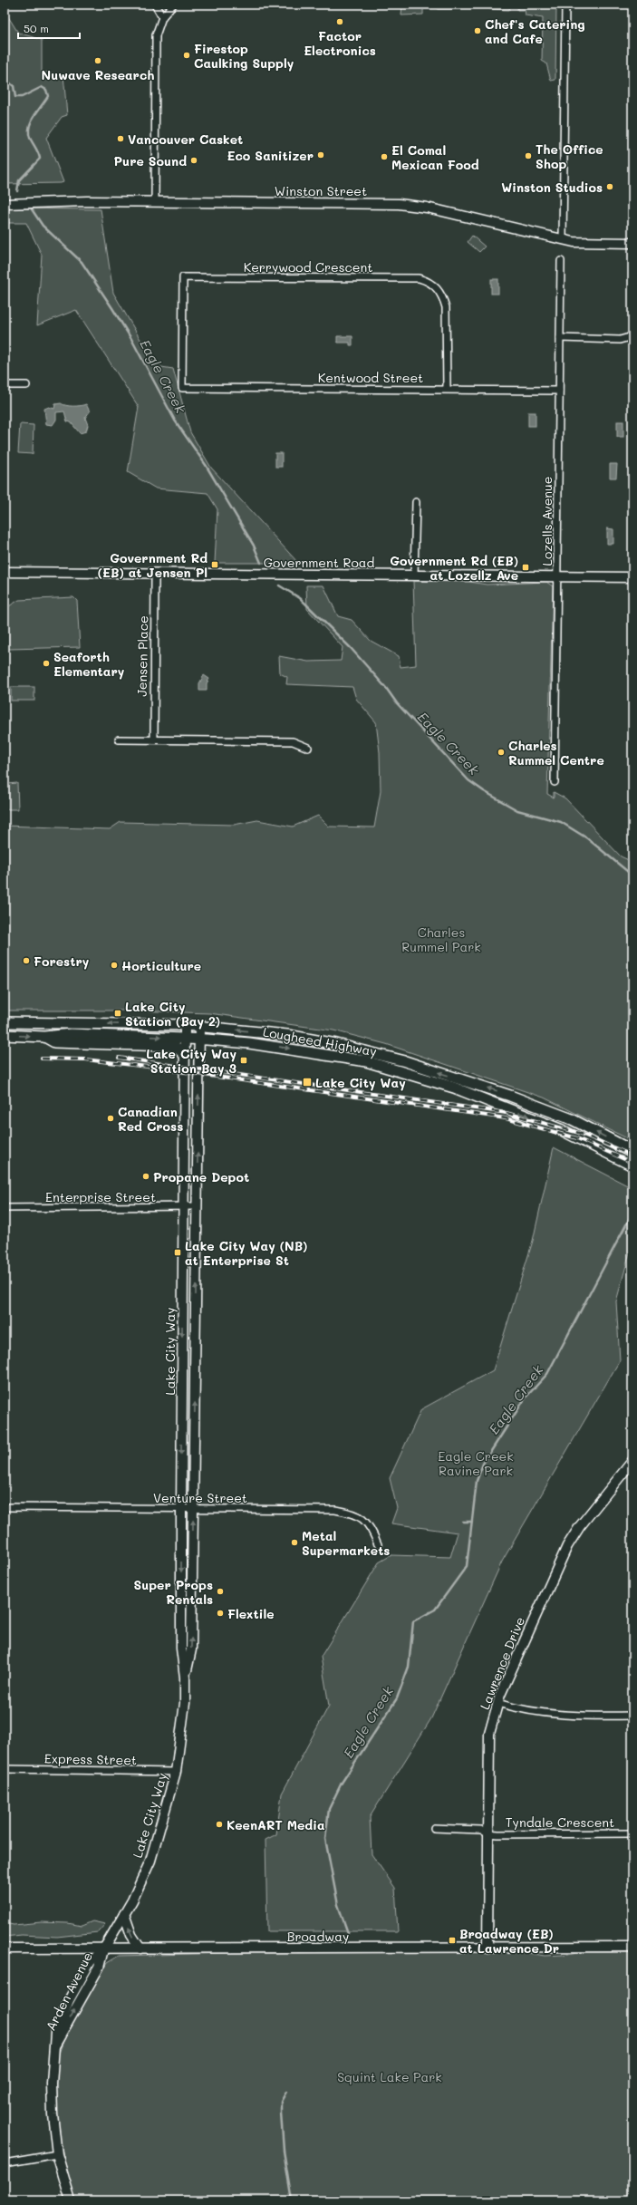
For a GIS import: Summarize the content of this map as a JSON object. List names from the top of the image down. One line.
{"streets":{"main road":["Lougheed Highway"],"street":["Winston Street","Kerrywood Crescent","Kentwood Street","Lozells Avenue","Government Road","Jensen Place","Enterprise Street","Lake City Way","Venture Street","Lawrence Drive","Express Street","Tyndale Crescent","Broadway","Arden Avenue"]},"crossings":[["Kerrywood Crescent","Kentwood Street"],["Kentwood Street","Lozells Avenue"],["Lozells Avenue","Government Road"],["Government Road","Jensen Place"],["Lougheed Highway","Lake City Way"],["Enterprise Street","Lake City Way"],["Lake City Way","Venture Street"],["Lake City Way","Express Street"],["Lake City Way","Broadway"],["Lake City Way","Arden Avenue"],["Lawrence Drive","Tyndale Crescent"],["Lawrence Drive","Broadway"],["Broadway","Arden Avenue"]],"water":["Eagle Creek"],"parks":["Charles Rummel Park","Eagle Creek Ravine Park","Squint Lake Park"],"places":{"other":["Factor Electronics","Chef's Catering and Cafe","Firestop Caulking Supply","Nuwave Research","Vancouver Casket","Eco Sanitizer","The Office Shop","El Comal Mexican Food","Pure Sound","Winston Studios","Seaforth Elementary","Charles Rummel Centre","Forestry","Horticulture","Canadian Red Cross","Propane Depot","Metal Supermarkets","Super Props Rentals","Flextile","KeenART Media"],"transit":["Government Rd (EB) at Jensen Pl","Government Rd (EB) at Lozellz Ave","Lake City Station (Bay 2)","Lake City Way Station Bay 3","Lake City Way","Lake City Way (NB) at Enterprise St","Broadway (EB) at Lawrence Dr"]},"scale_bar":"50 m"}
